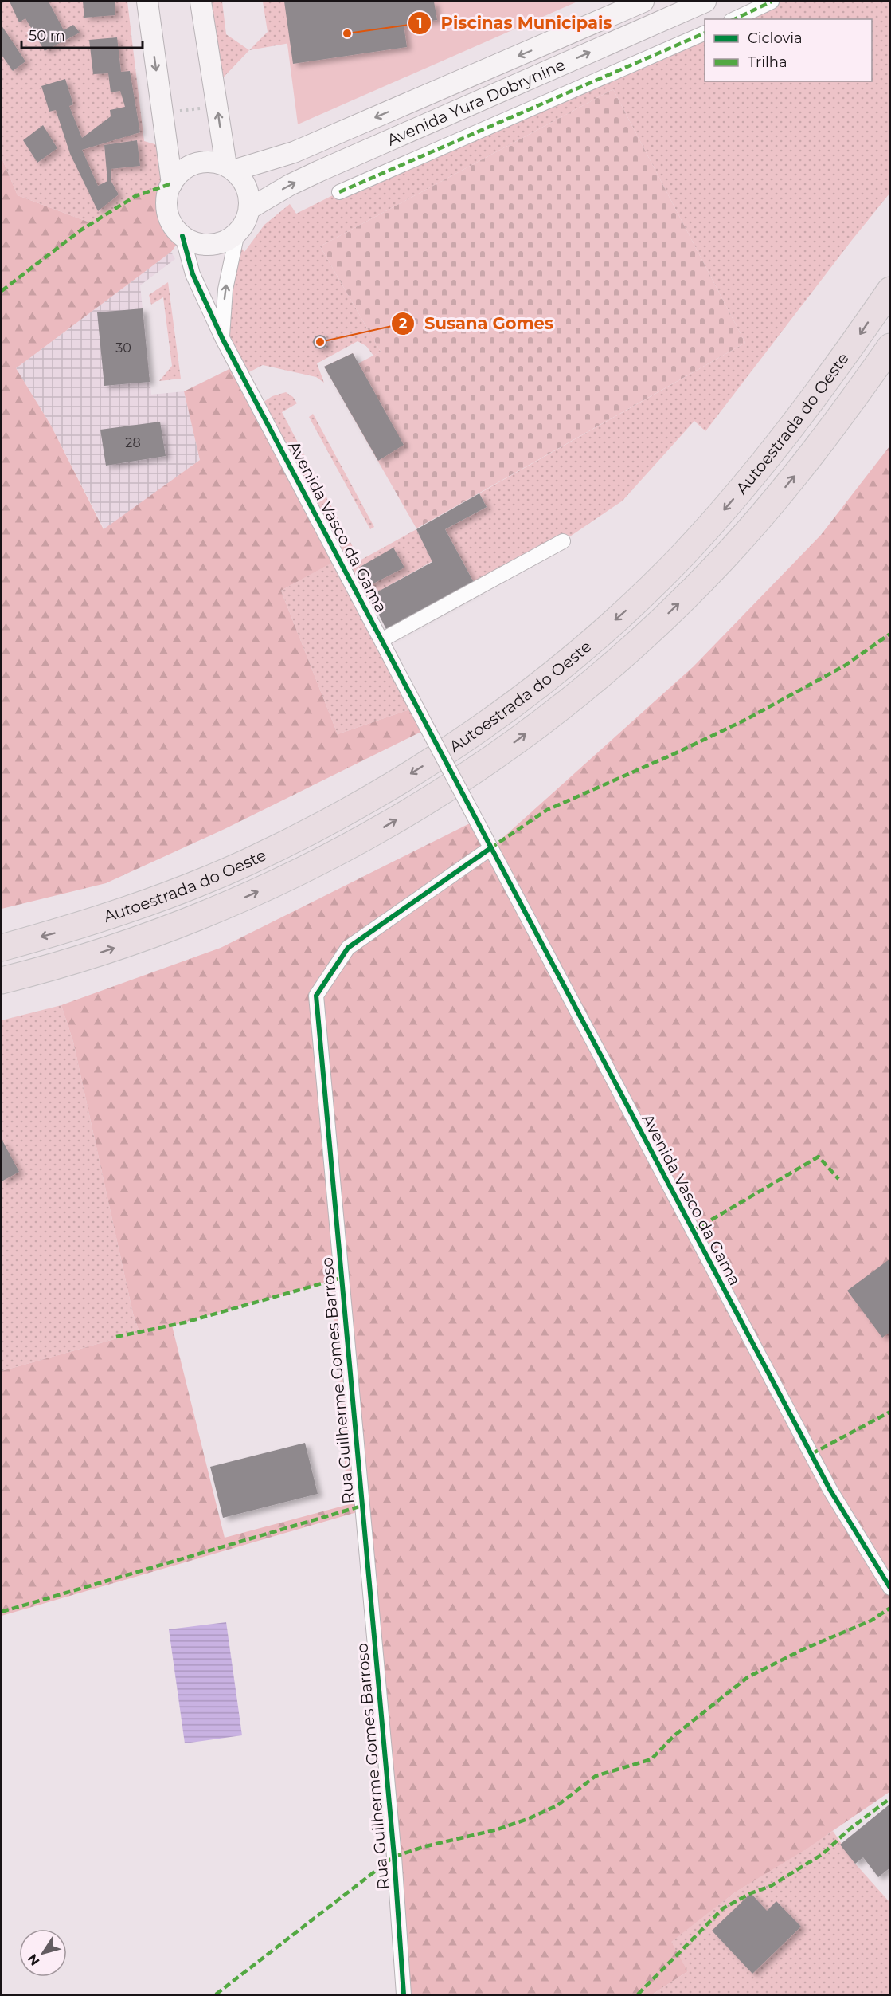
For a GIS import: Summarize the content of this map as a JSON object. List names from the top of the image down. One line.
{"streets":{"highway":["Autoestrada do Oeste"],"main road":["Avenida Yura Dobrynine"],"street":["Avenida Vasco da Gama","Rua Guilherme Gomes Barroso"]},"crossings":[["Avenida Yura Dobrynine","Avenida Vasco da Gama"],["Avenida Vasco da Gama","Rua Guilherme Gomes Barroso"]],"places":["Piscinas Municipais","Susana Gomes"],"house_numbers":["30","28"],"legend":["Ciclovia","Trilha"],"scale_bar":"50 m","north":"bottom left"}
